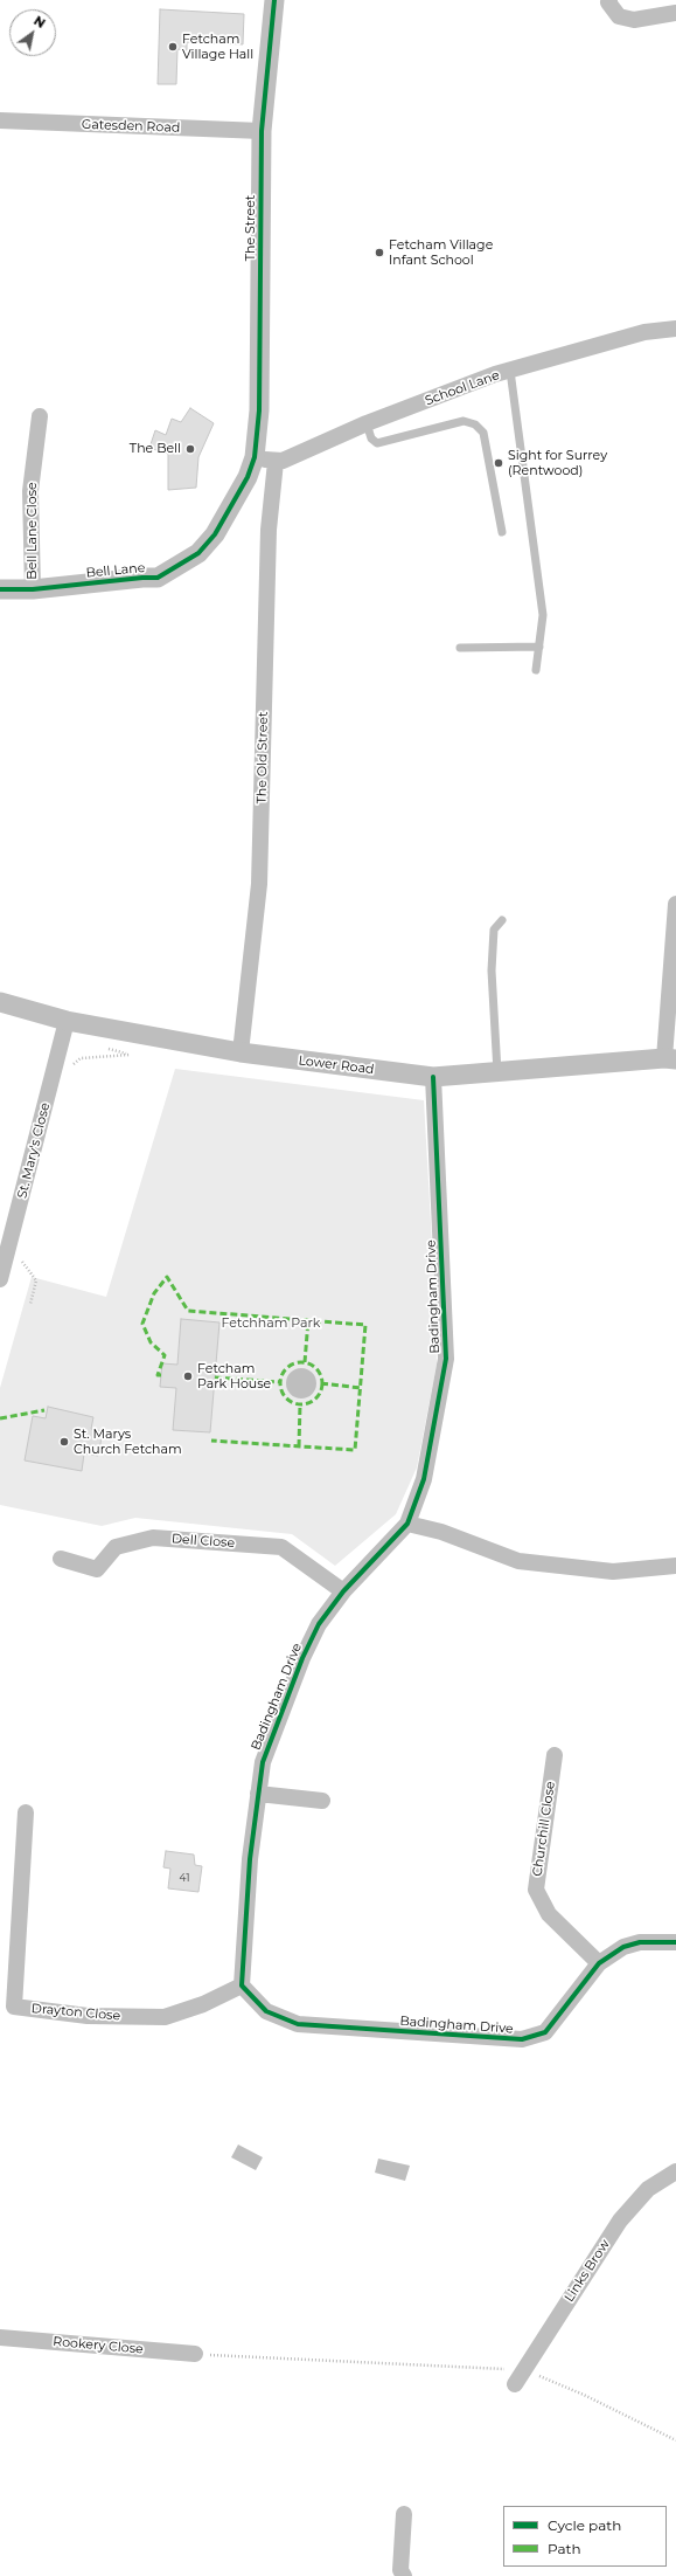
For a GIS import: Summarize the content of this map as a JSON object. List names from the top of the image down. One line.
{"streets":{"street":["Gatesden Road","The Street","School Lane","Bell Lane Close","Bell Lane","The Old Street","Lower Road","St. Mary's Close","Badingham Drive","Dell Close","Churchill Close","Drayton Close","Links Brow","Rookery Close"]},"crossings":[["Gatesden Road","The Street"],["The Street","Bell Lane"],["School Lane","The Old Street"],["Bell Lane Close","Bell Lane"],["The Old Street","Lower Road"],["Lower Road","St. Mary's Close"],["Lower Road","Badingham Drive"],["Badingham Drive","Dell Close"],["Badingham Drive","Churchill Close"],["Badingham Drive","Drayton Close"]],"parks":["Fetchham Park"],"places":["Fetcham Village Hall","Fetcham Village Infant School","The Bell","Sight for Surrey (Rentwood)","Fetcham Park House","St. Marys Church Fetcham"],"house_numbers":["41"],"legend":["Cycle path","Path"],"north":"top right"}
